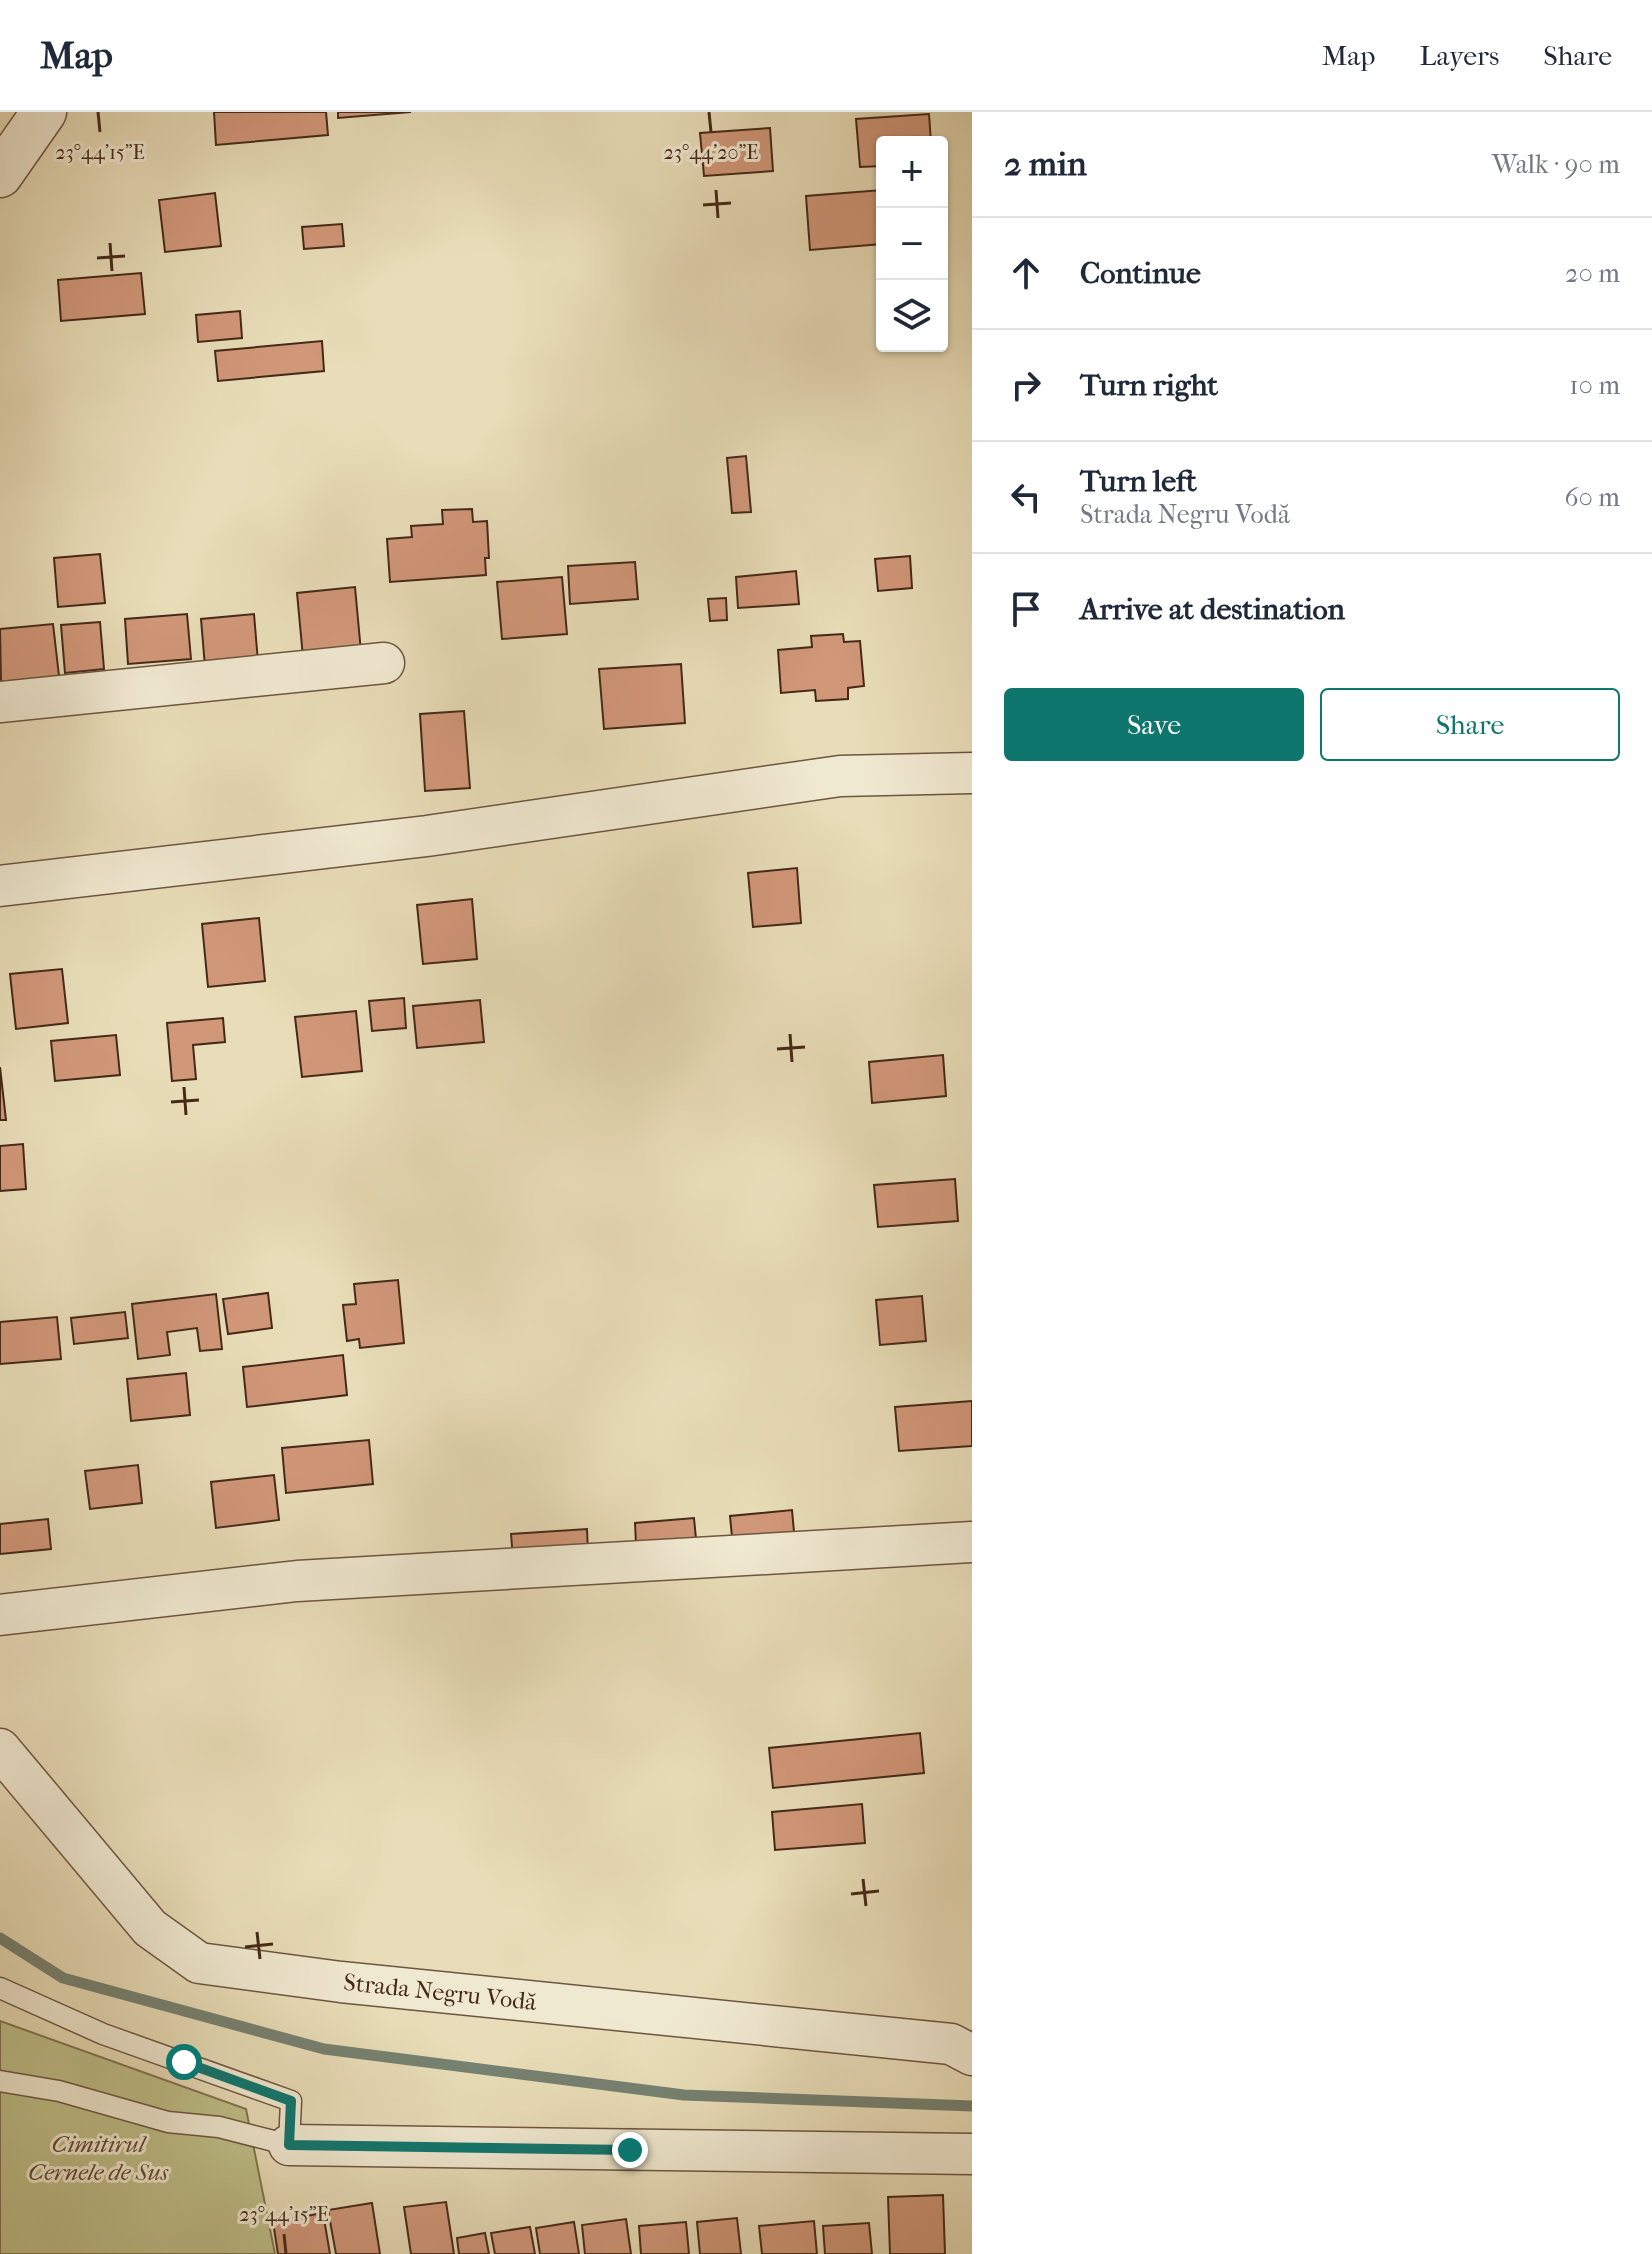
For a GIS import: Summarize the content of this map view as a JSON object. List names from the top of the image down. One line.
{"streets":{"street":["Strada Negru Vodă"]},"parks":["Cimitirul Cernele de Sus"],"page":{"header":"Map","nav":["Map","Layers","Share"],"heading":["2 min","Walk · 90 m"],"map_buttons":["+","−"],"list":[["Continue","20 m"],["Turn right","10 m"],["Turn left","Strada Negru Vodă","60 m"],"Arrive at destination"],"buttons":["Save","Share"]},"coordinates":["23°44'15\"E","23°44'20\"E"]}
